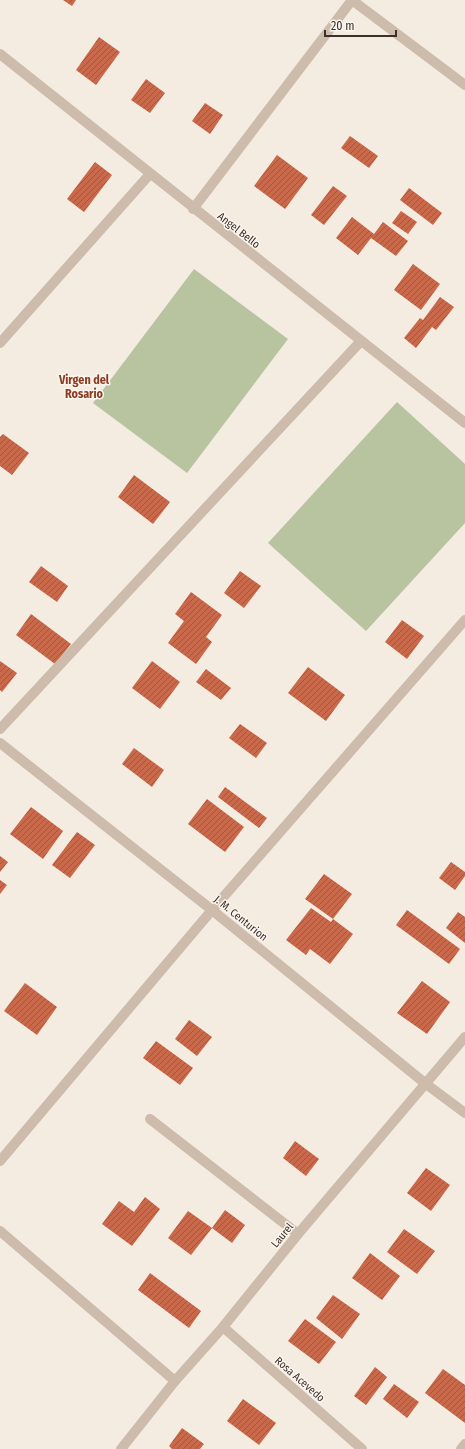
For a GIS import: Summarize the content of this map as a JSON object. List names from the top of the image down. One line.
{"streets":{"street":["Angel Bello","J. M. Centurion","Laurel","Rosa Acevedo"]},"crossings":[["J. M. Centurion","Laurel"],["Laurel","Rosa Acevedo"]],"districts":["Virgen del Rosario"],"scale_bar":"20 m"}
